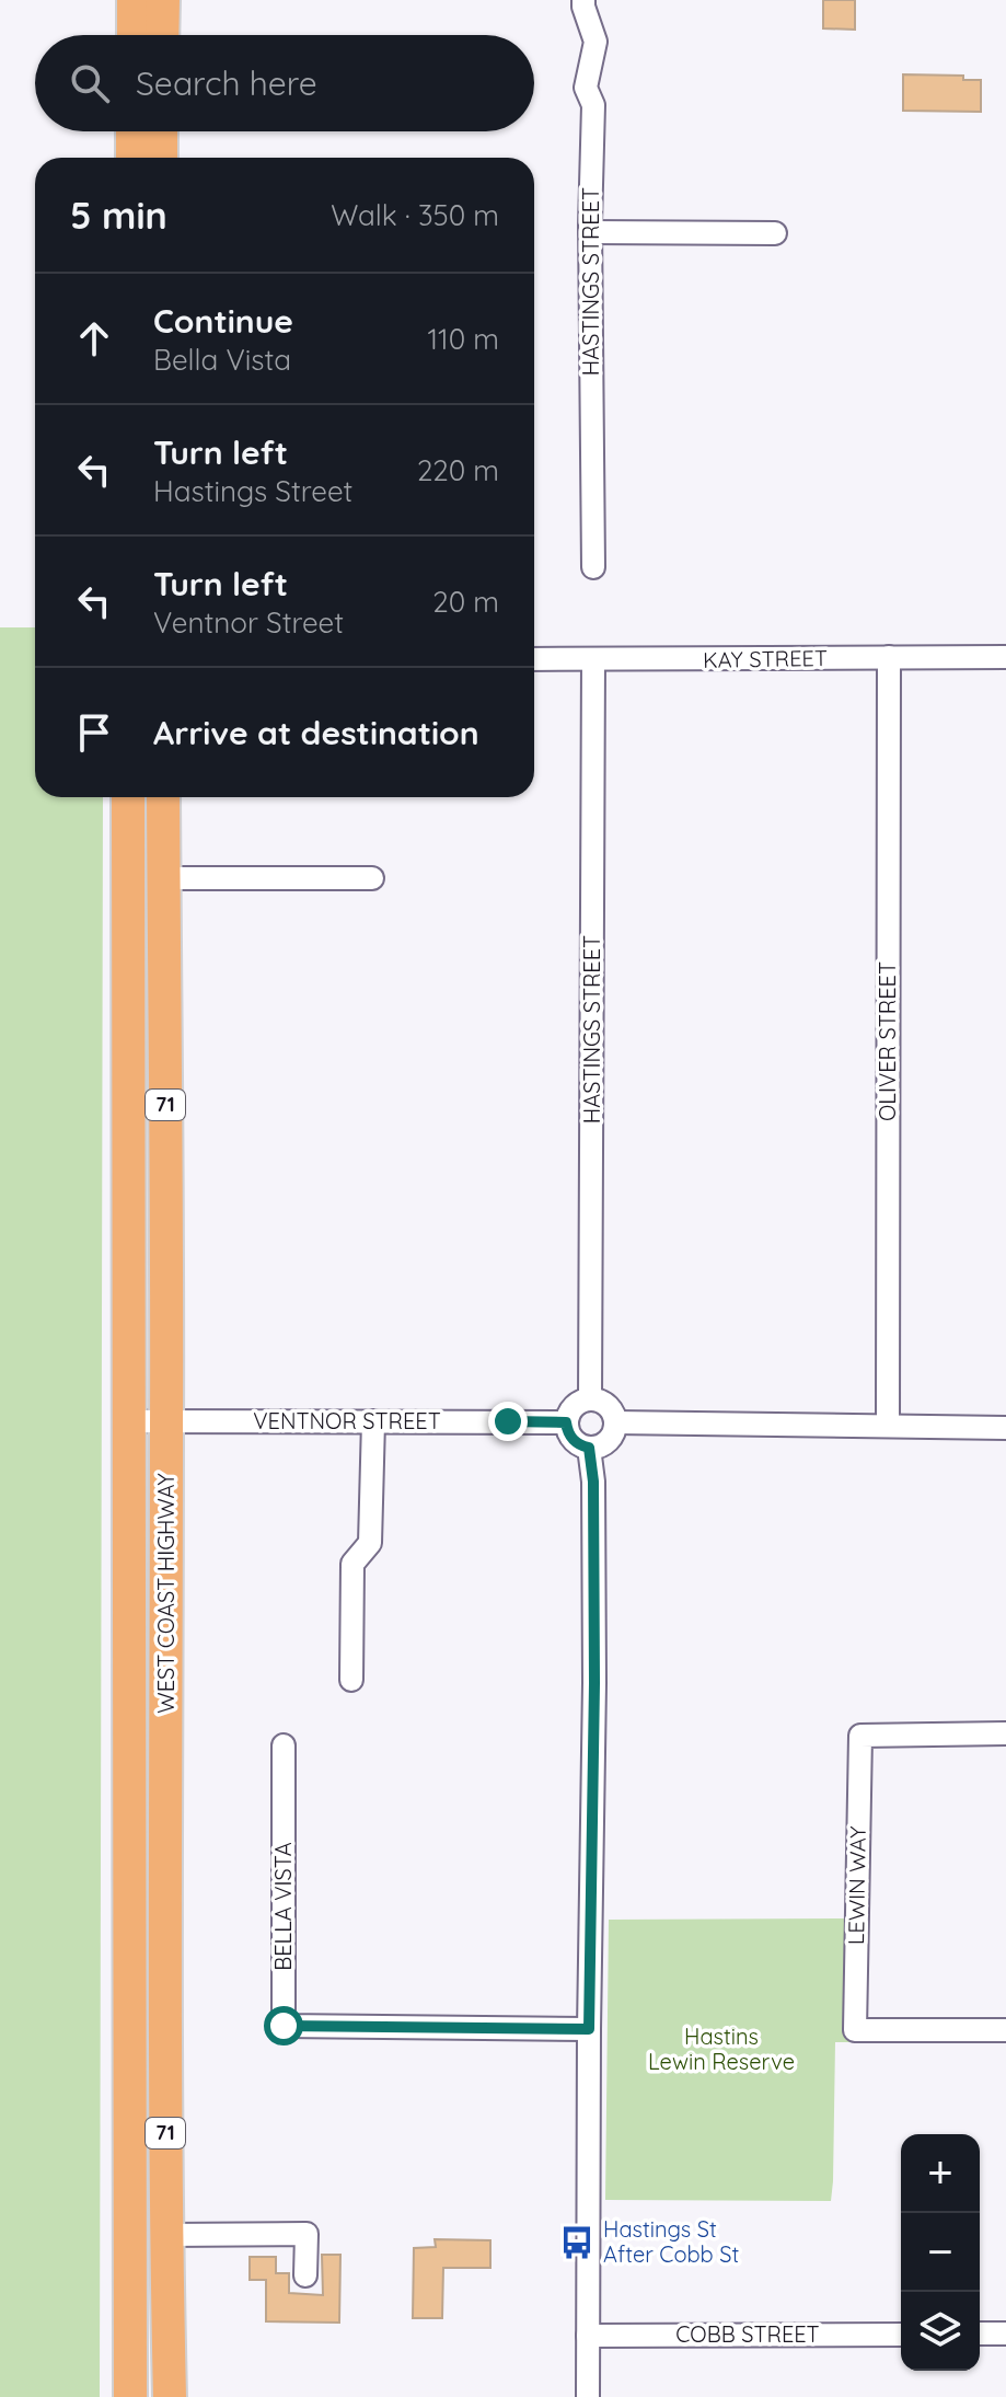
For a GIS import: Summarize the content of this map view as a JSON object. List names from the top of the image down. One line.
{"streets":{"highway":["71","WEST COAST HIGHWAY"],"street":["HASTINGS STREET","KAY STREET","OLIVER STREET","VENTNOR STREET","LEWIN WAY","BELLA VISTA","COBB STREET"]},"crossings":[["HASTINGS STREET","KAY STREET"],["HASTINGS STREET","VENTNOR STREET"],["KAY STREET","OLIVER STREET"],["VENTNOR STREET","WEST COAST HIGHWAY"]],"parks":["Hastins Lewin Reserve"],"places":{"bus stop":["Hastings St After Cobb St"]},"page":{"search":"Search here","heading":["5 min","Walk · 350 m"],"list":[["Continue","Bella Vista","110 m"],["Turn left","Hastings Street","220 m"],["Turn left","Ventnor Street","20 m"],"Arrive at destination"],"map_buttons":["+","−"]}}
